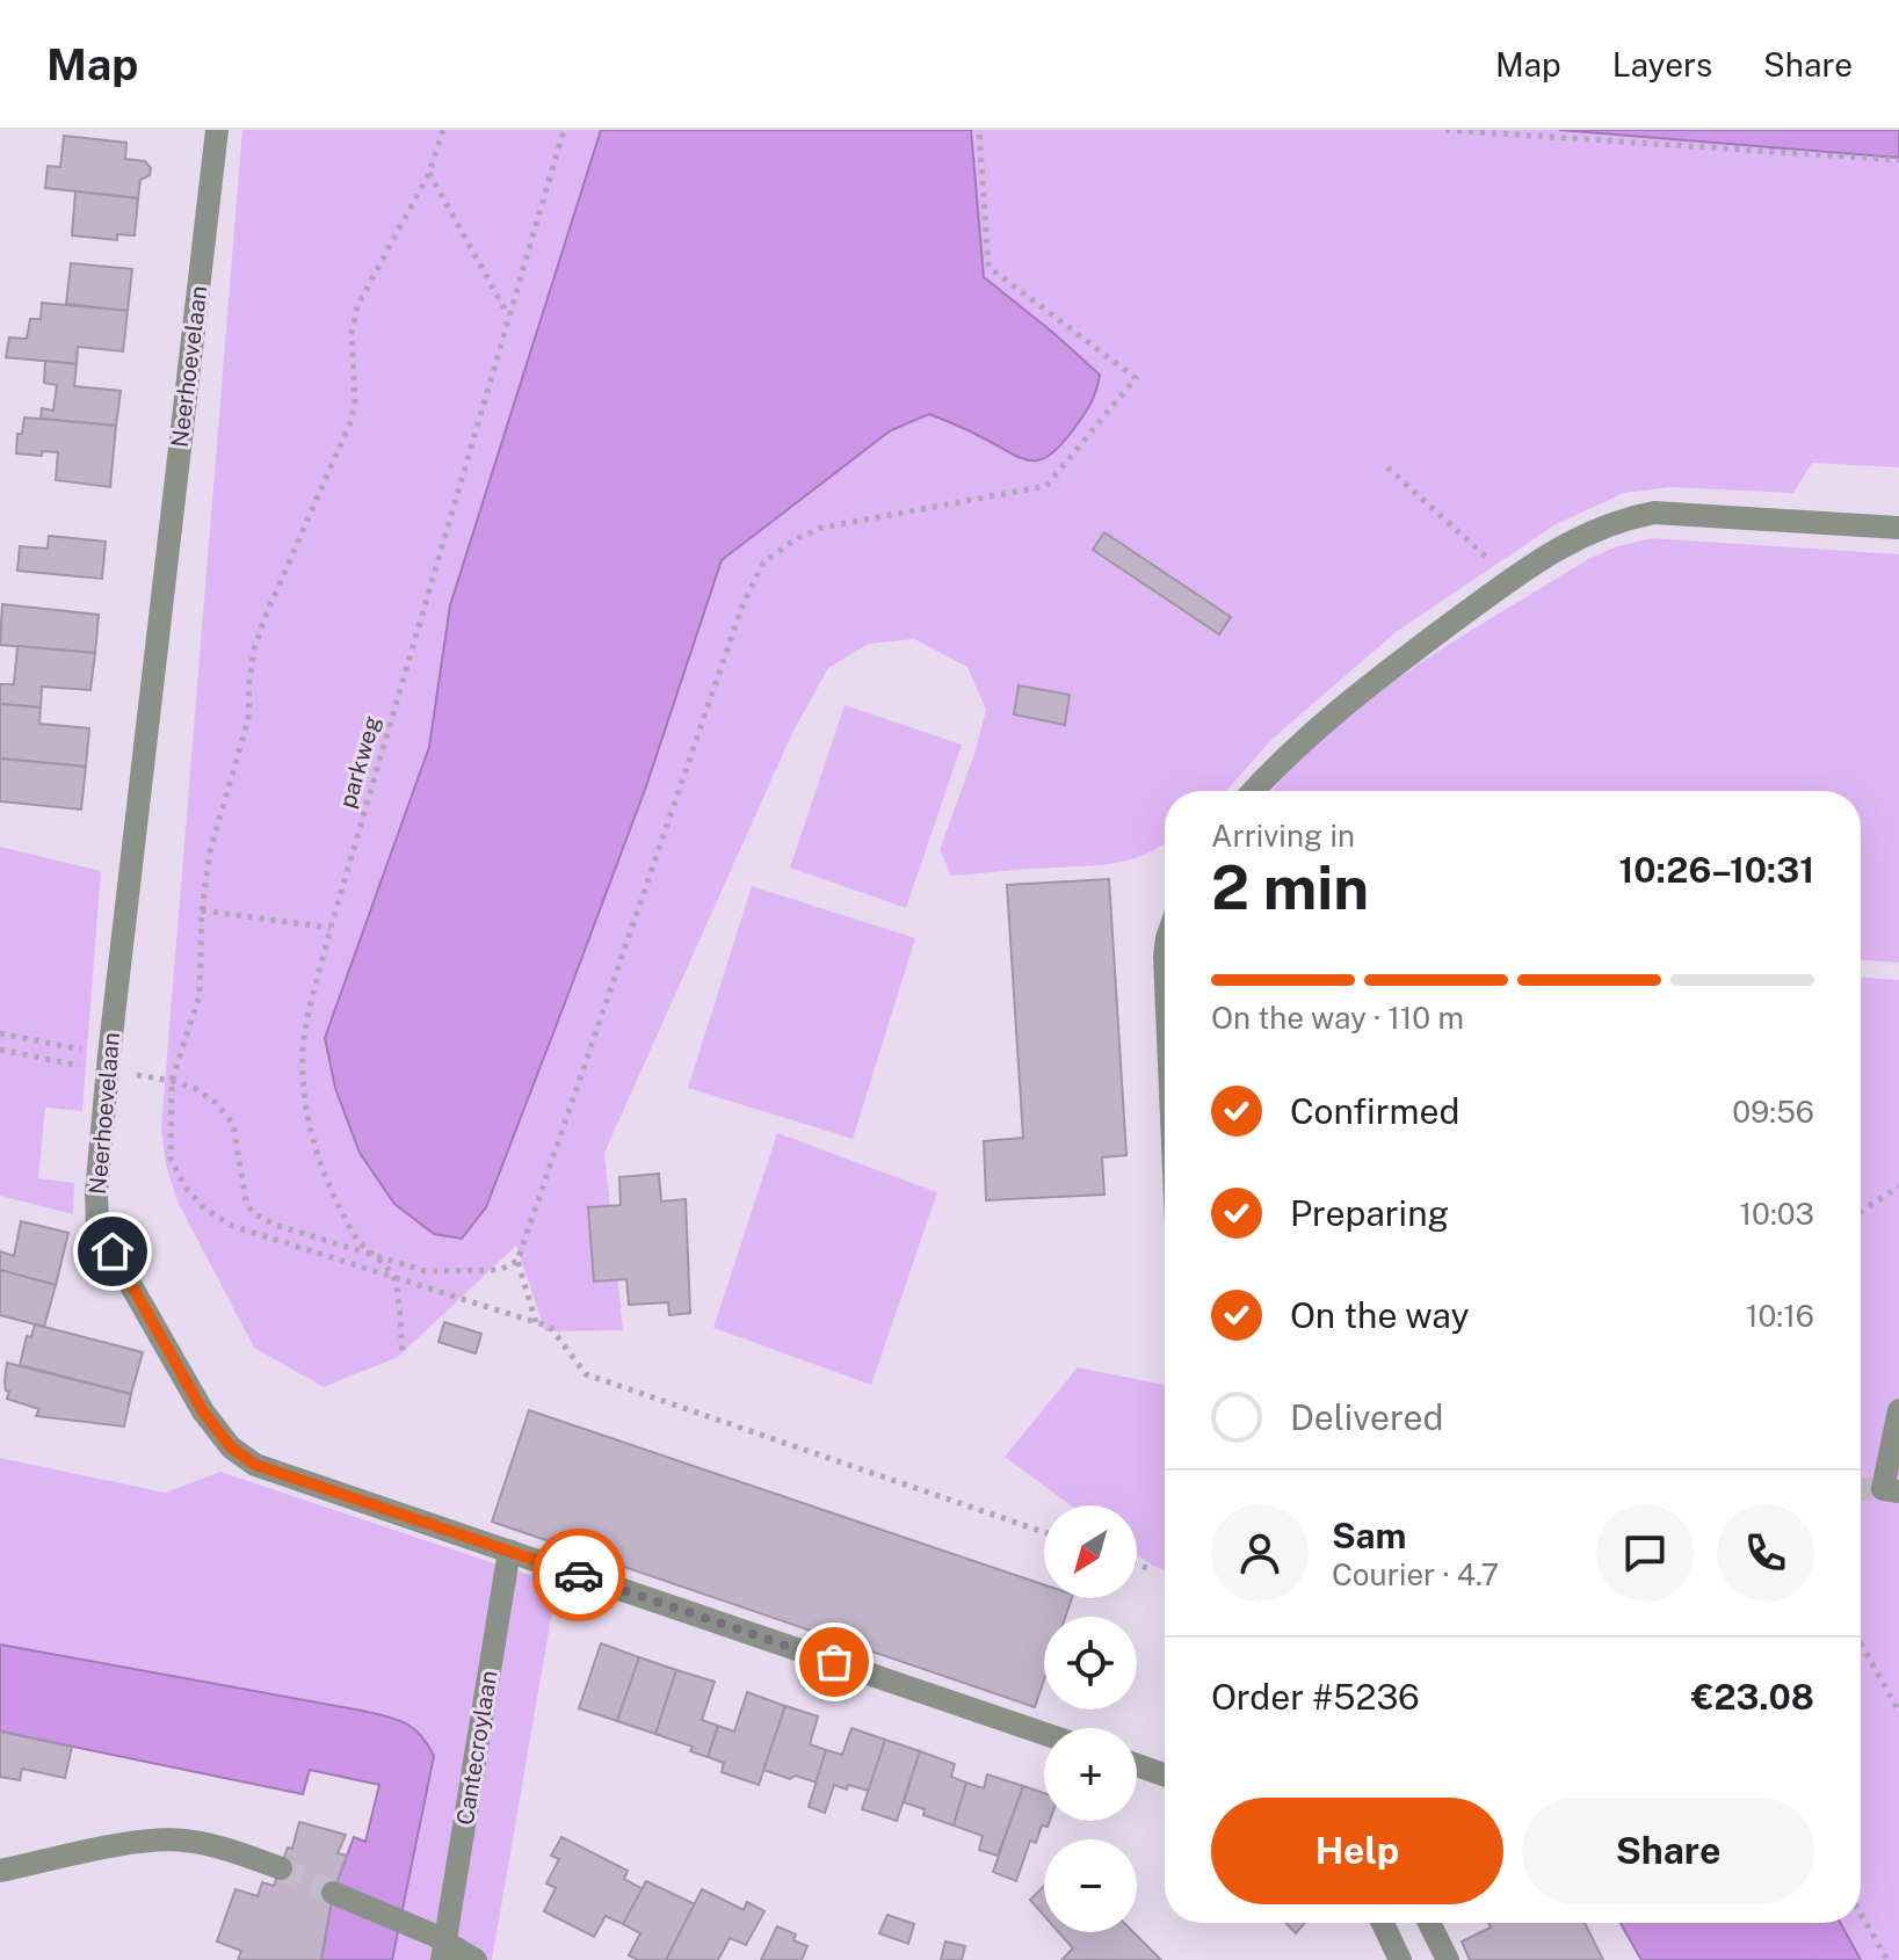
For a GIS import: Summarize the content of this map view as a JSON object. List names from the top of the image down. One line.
{"streets":{"street":["Neerhoevelaan","Cantecroylaan"],"path":["parkweg"]},"crossings":[["Neerhoevelaan","Cantecroylaan"]],"north":"bottom left","page":{"header":"Map","nav":["Map","Layers","Share"],"heading":["2 min","Arriving in","10:26–10:31"],"panel":["Sam","Courier · 4.7","Order #5236","€23.08"],"bar":"On the way · 110 m","list":[["Confirmed","09:56"],["Preparing","10:03"],["On the way","10:16"],"Delivered"],"map_buttons":["+","−"],"buttons":["Help","Share"]}}
